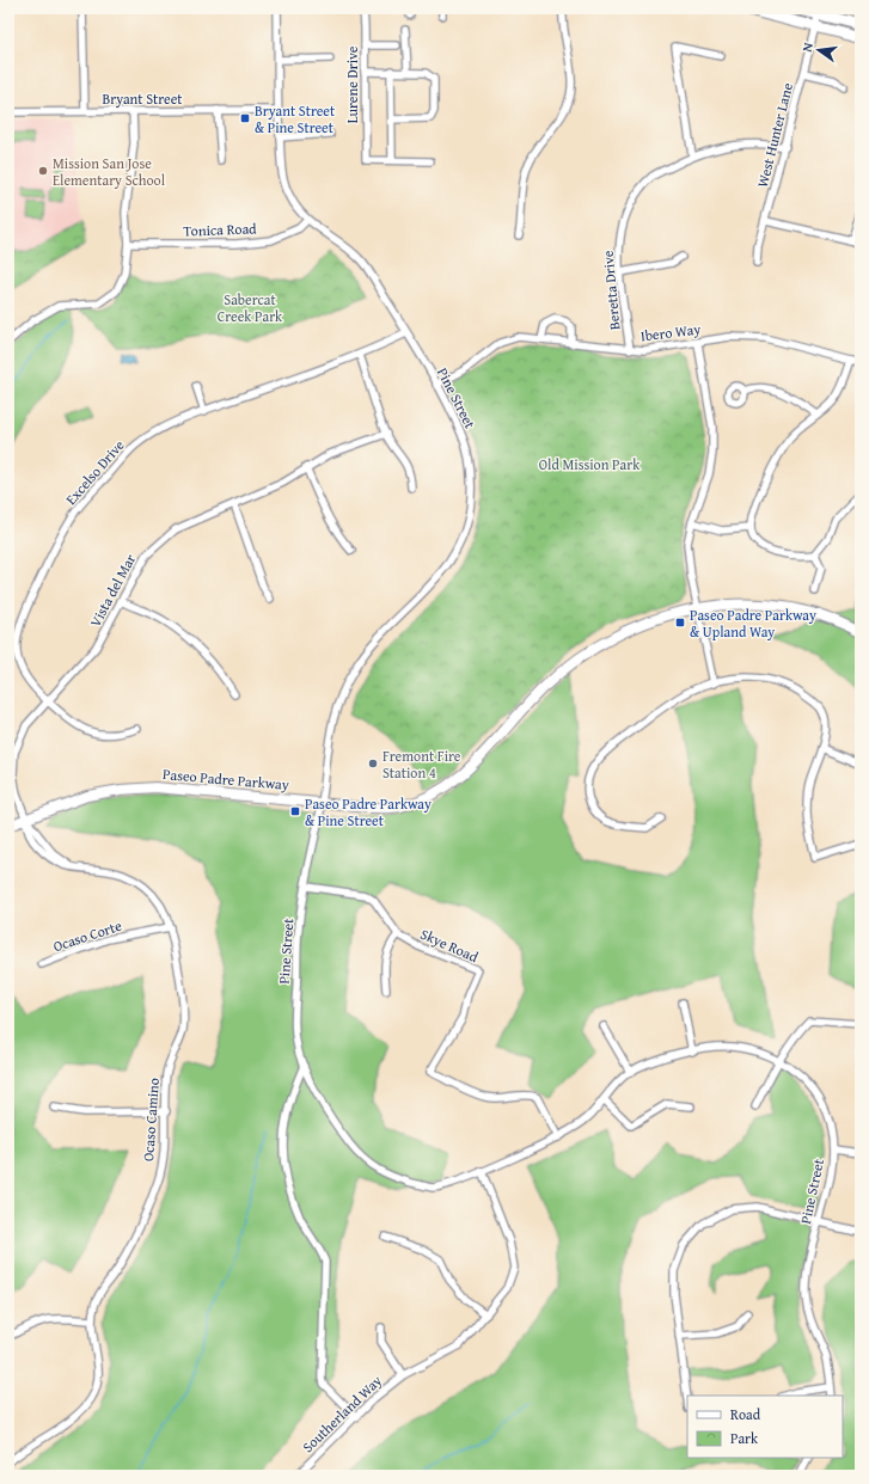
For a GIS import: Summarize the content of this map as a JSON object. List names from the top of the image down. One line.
{"streets":{"main road":["Paseo Padre Parkway"],"street":["Lurene Drive","Bryant Street","West Hunter Lane","Tonica Road","Beretta Drive","Ibero Way","Pine Street","Excelso Drive","Vista del Mar","Ocaso Corte","Skye Road","Ocaso Camino","Southerland Way"]},"crossings":[["Bryant Street","Pine Street"],["West Hunter Lane","Beretta Drive"],["Tonica Road","Pine Street"],["Beretta Drive","Ibero Way"],["Ibero Way","Pine Street"],["Pine Street","Excelso Drive"],["Pine Street","Paseo Padre Parkway"],["Pine Street","Skye Road"],["Pine Street","Southerland Way"],["Excelso Drive","Vista del Mar"],["Vista del Mar","Paseo Padre Parkway"],["Vista del Mar","Ocaso Camino"],["Paseo Padre Parkway","Ocaso Camino"],["Ocaso Corte","Ocaso Camino"]],"parks":["Sabercat Creek Park","Old Mission Park"],"places":{"transit":["Bryant Street & Pine Street","Paseo Padre Parkway & Upland Way","Paseo Padre Parkway & Pine Street"],"other":["Mission San Jose Elementary School","Fremont Fire Station 4"]},"legend":["Road","Park"],"north":"left"}
